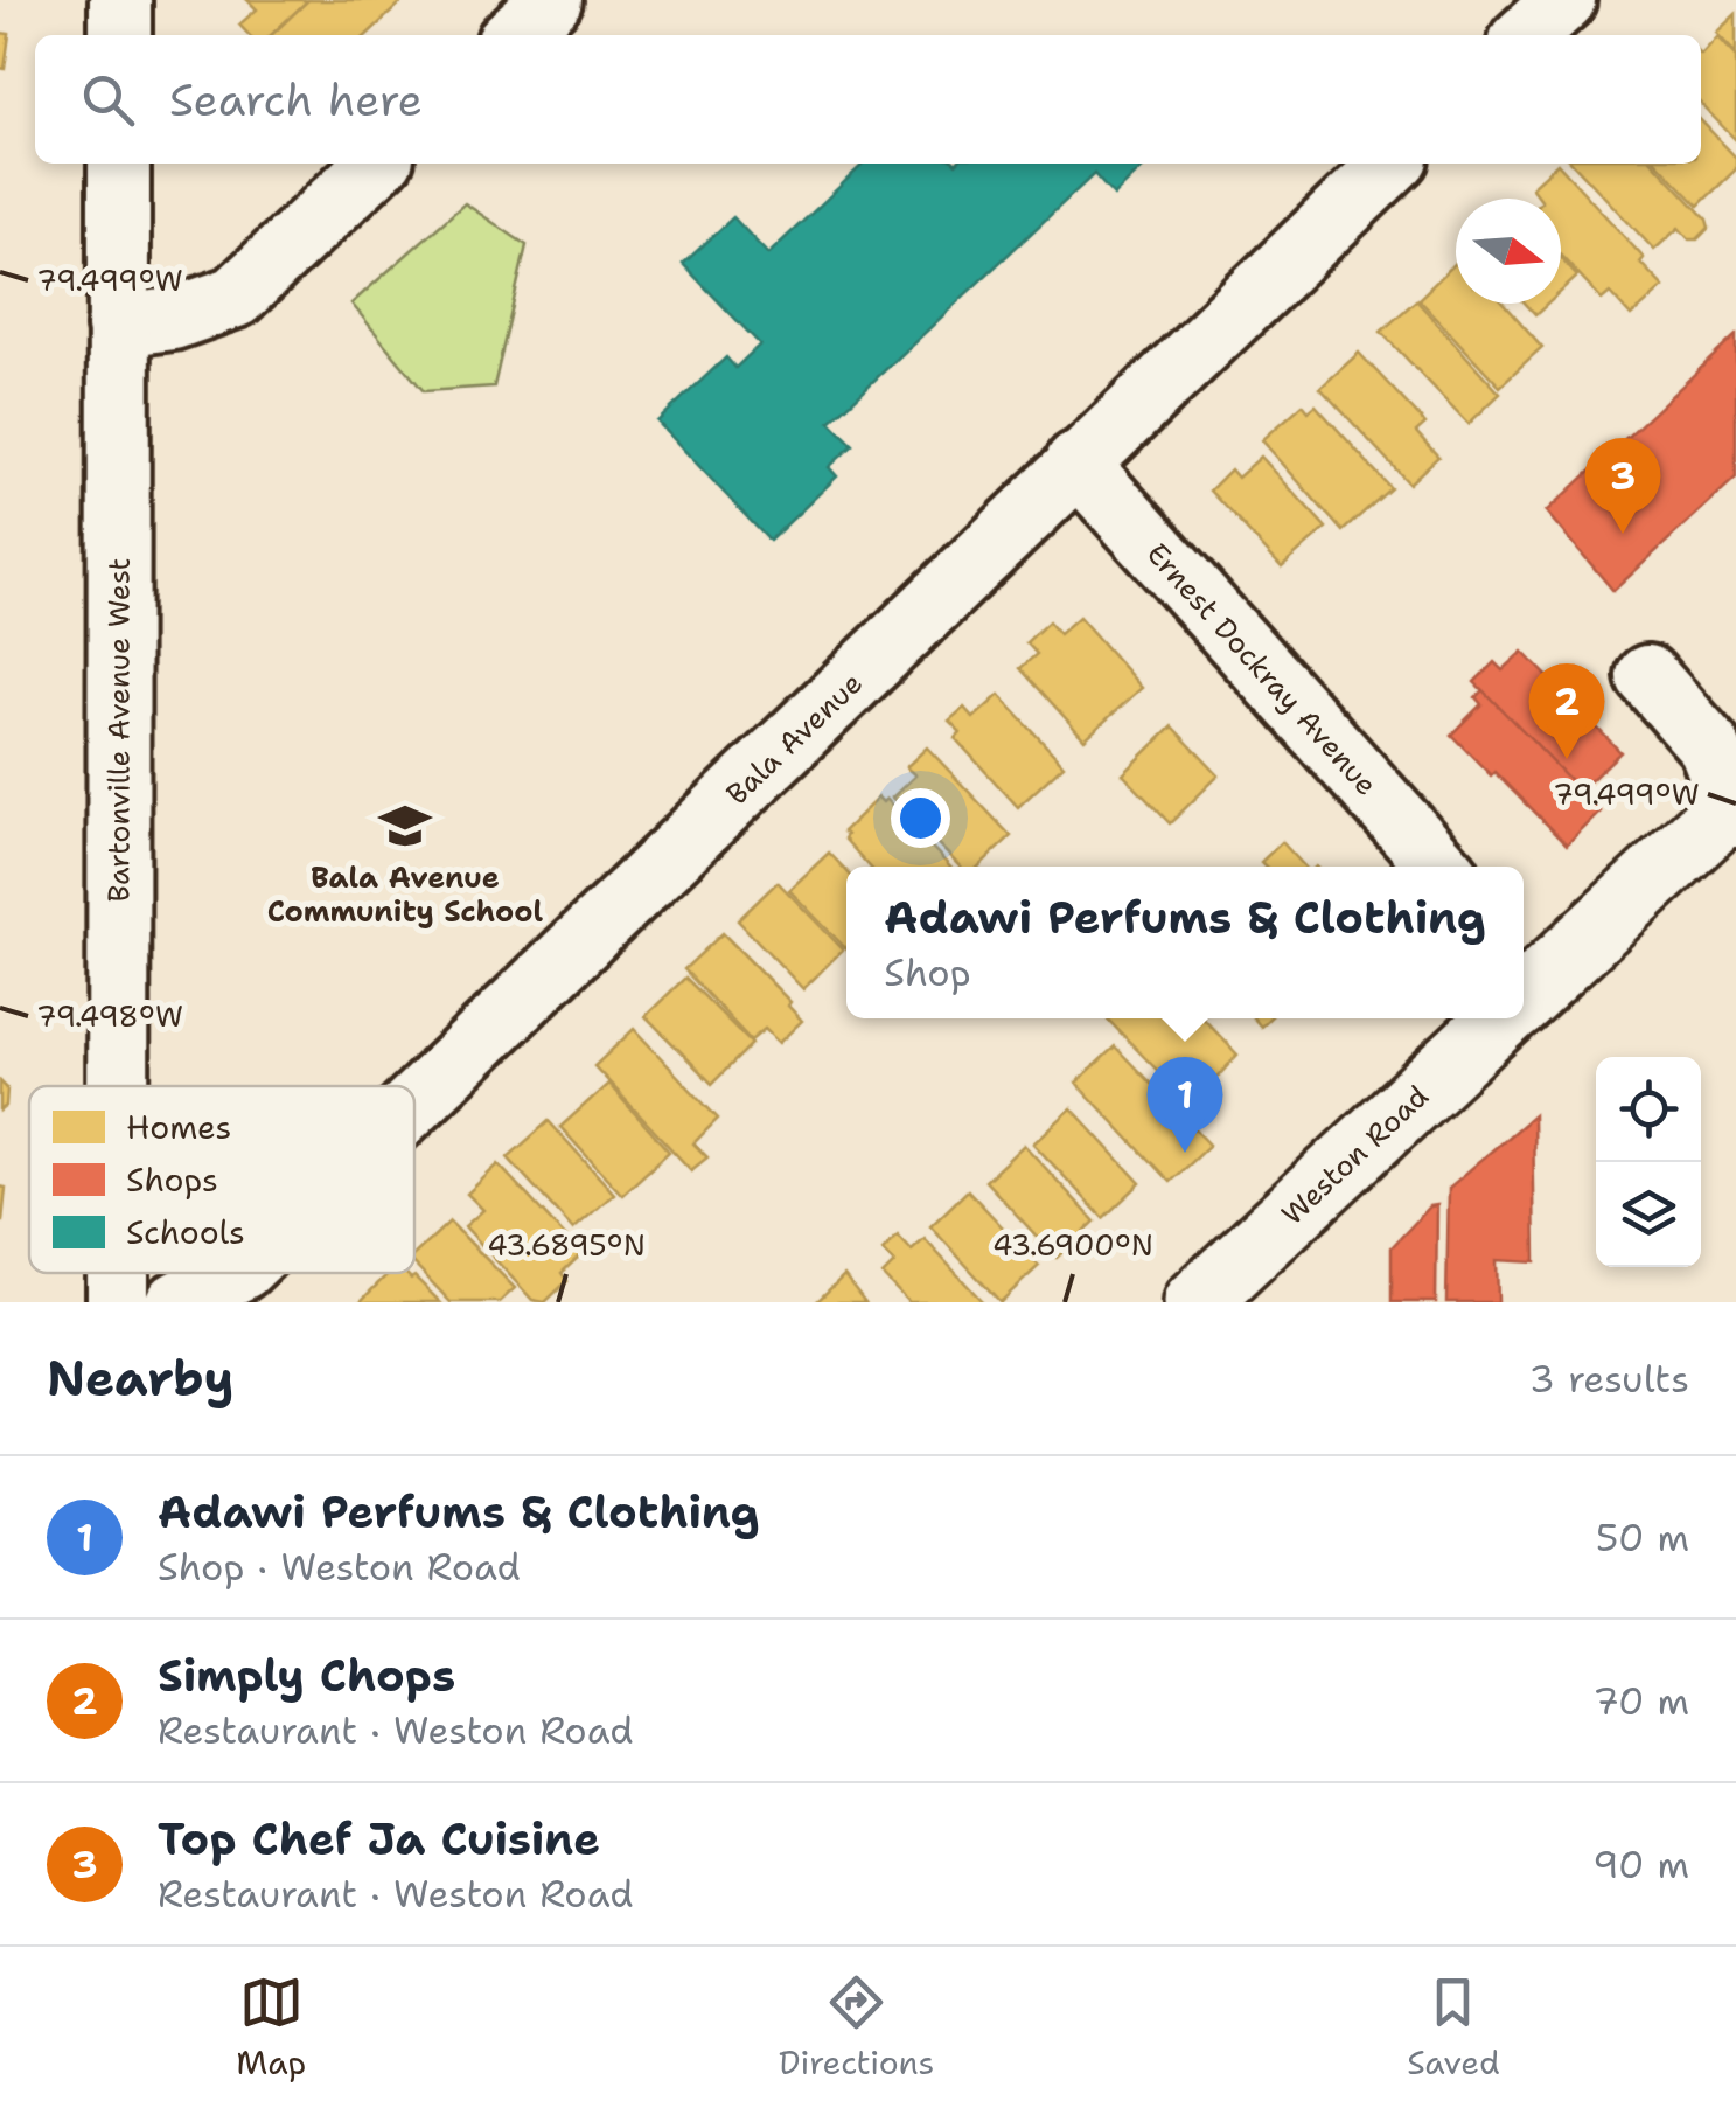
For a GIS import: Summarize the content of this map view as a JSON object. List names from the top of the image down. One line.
{"streets":{"main road":["Weston Road"],"street":["Ernest Dockray Avenue","Bartonville Avenue West","Bala Avenue"]},"crossings":[["Ernest Dockray Avenue","Bala Avenue"]],"places":{"school or university":["Bala Avenue Community School"]},"legend":["Homes","Shops","Schools"],"north":"right","page":{"search":"Search here","pins":["3","2","1"],"popup":["Adawi Perfums & Clothing","Shop"],"heading":["Nearby","3 results"],"list":[{"mark":"1","name":"Adawi Perfums & Clothing","note":"Shop · Weston Road","value":"50 m"},{"mark":"2","name":"Simply Chops","note":"Restaurant · Weston Road","value":"70 m"},{"mark":"3","name":"Top Chef Ja Cuisine","note":"Restaurant · Weston Road","value":"90 m"}],"nav":["Map","Directions","Saved"]},"coordinates":["79.499°W","79.498°W","43.6895°N","43.6900°N"]}
